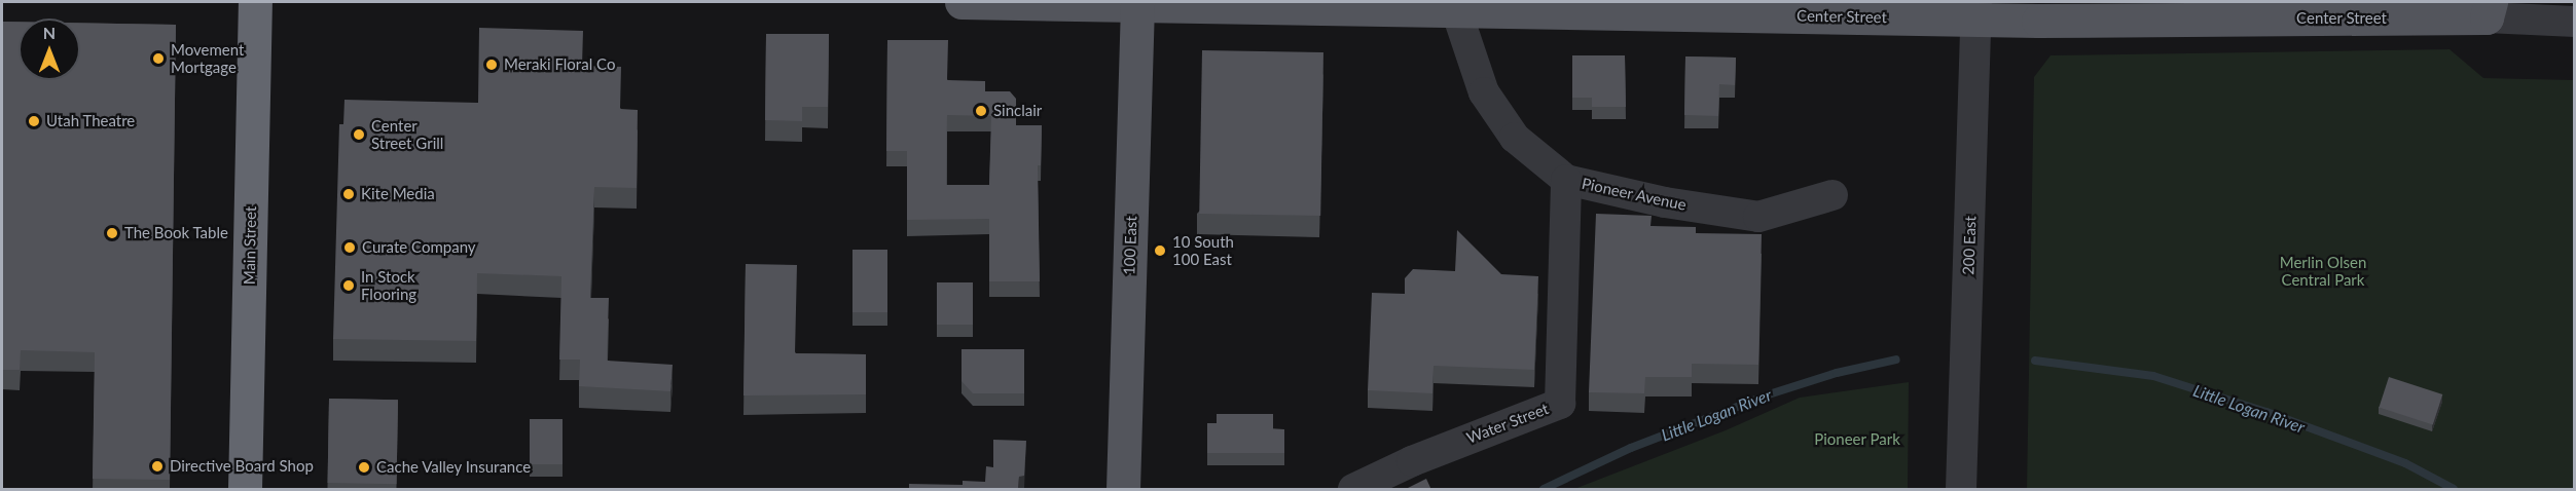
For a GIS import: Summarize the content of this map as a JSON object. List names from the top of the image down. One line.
{"streets":{"highway":["Main Street"],"main road":["Center Street","100 East"],"street":["Pioneer Avenue","200 East","Water Street"]},"crossings":[["Center Street","Pioneer Avenue"],["Center Street","100 East"],["Center Street","200 East"],["Pioneer Avenue","Water Street"]],"water":["Little Logan River"],"parks":["Merlin Olsen Central Park","Pioneer Park"],"places":["Movement Mortgage","Meraki Floral Co","Sinclair","Utah Theatre","Center Street Grill","Kite Media","The Book Table","Curate Company","10 South 100 East","In Stock Flooring","Directive Board Shop","Cache Valley Insurance"],"north":"top"}
